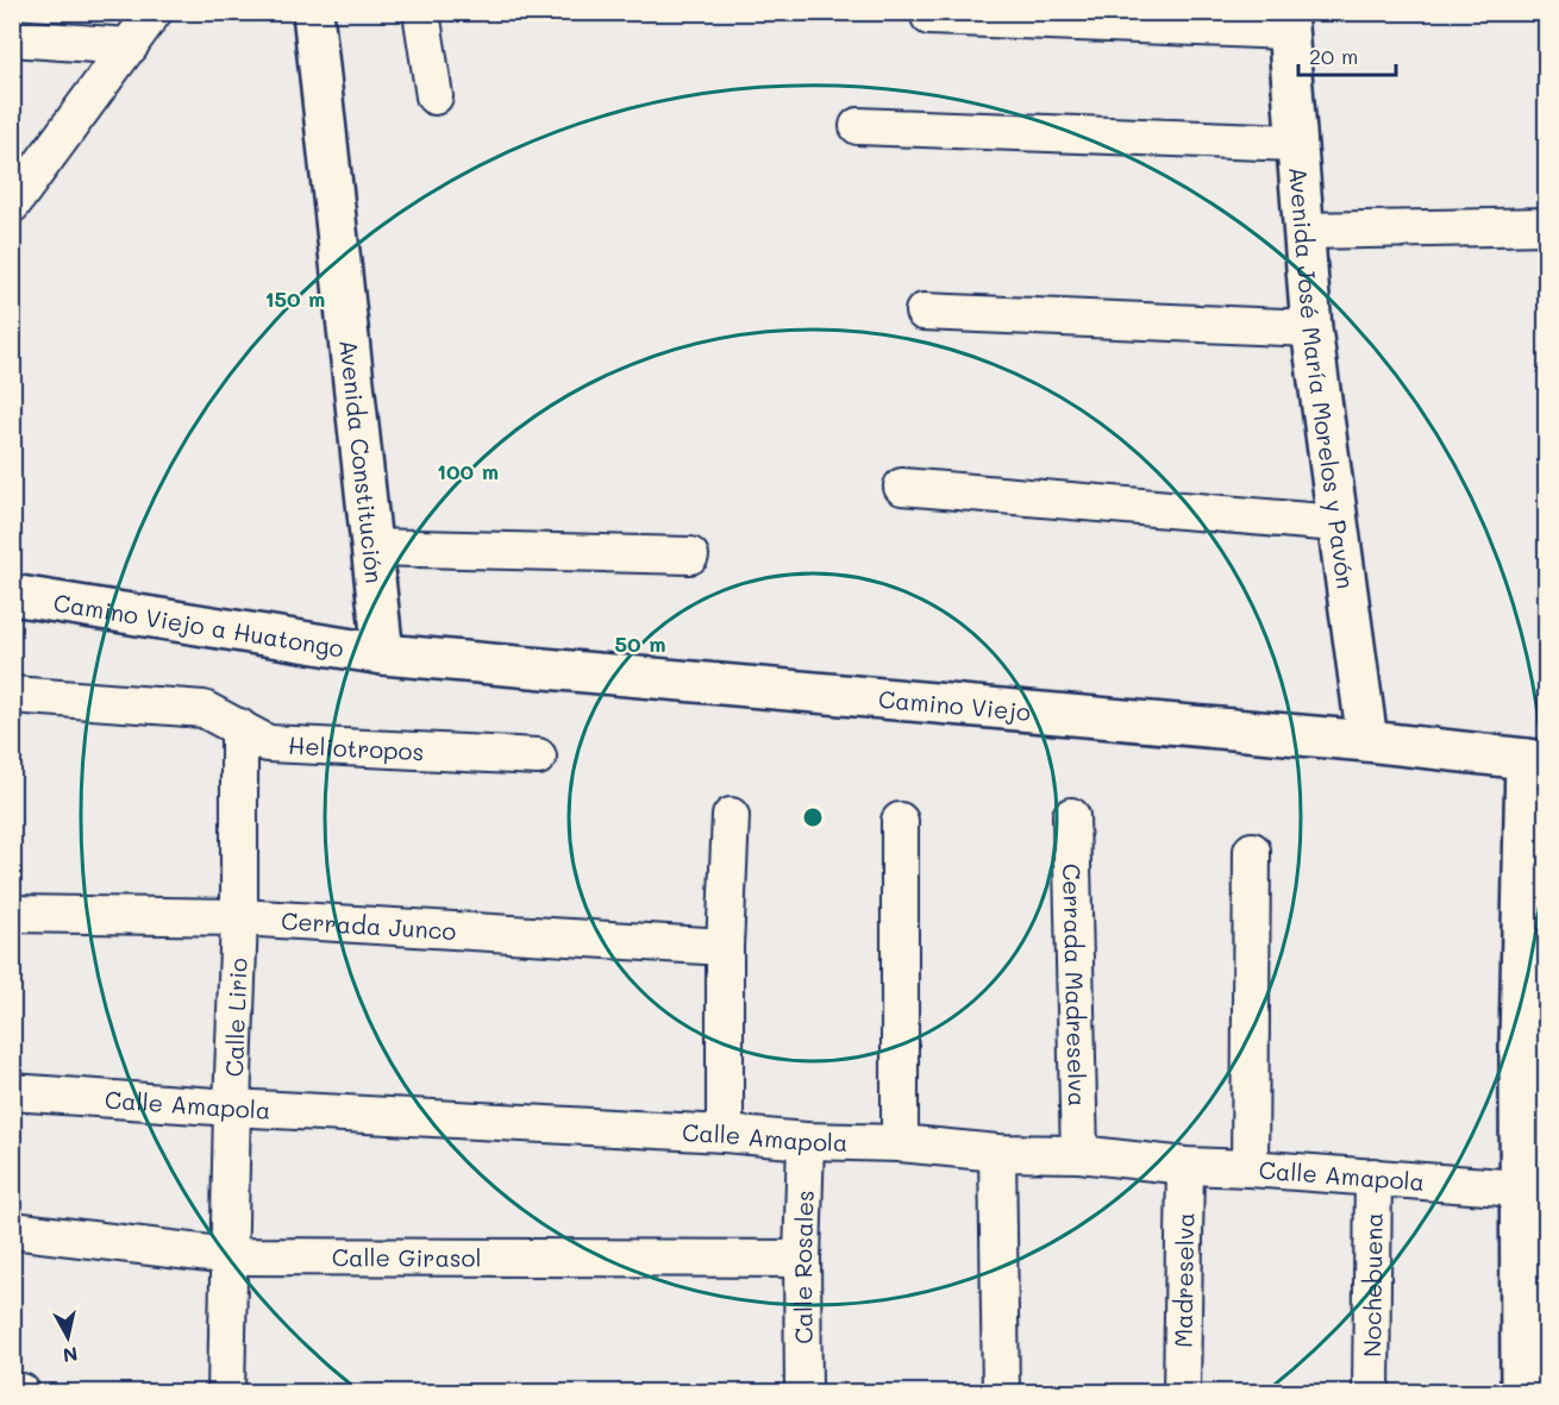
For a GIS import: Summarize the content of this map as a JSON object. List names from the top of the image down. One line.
{"streets":{"main road":["Avenida José María Morelos y Pavón","Avenida Constitución","Camino Viejo a Huatongo","Camino Viejo"],"street":["Heliotropos","Cerrada Junco","Cerrada Madreselva","Calle Lirio","Calle Amapola","Calle Girasol","Calle Rosales","Madreselva","Nochebuena"]},"crossings":[["Avenida José María Morelos y Pavón","Camino Viejo"],["Avenida Constitución","Camino Viejo a Huatongo"],["Avenida Constitución","Camino Viejo"],["Camino Viejo a Huatongo","Camino Viejo"],["Heliotropos","Calle Lirio"],["Cerrada Junco","Calle Lirio"],["Cerrada Madreselva","Calle Amapola"],["Calle Lirio","Calle Amapola"],["Calle Lirio","Calle Girasol"],["Calle Amapola","Calle Rosales"],["Calle Amapola","Madreselva"],["Calle Amapola","Nochebuena"],["Calle Girasol","Calle Rosales"]],"scale_bar":"20 m","north":"bottom","rings":["150 m","100 m","50 m"]}
